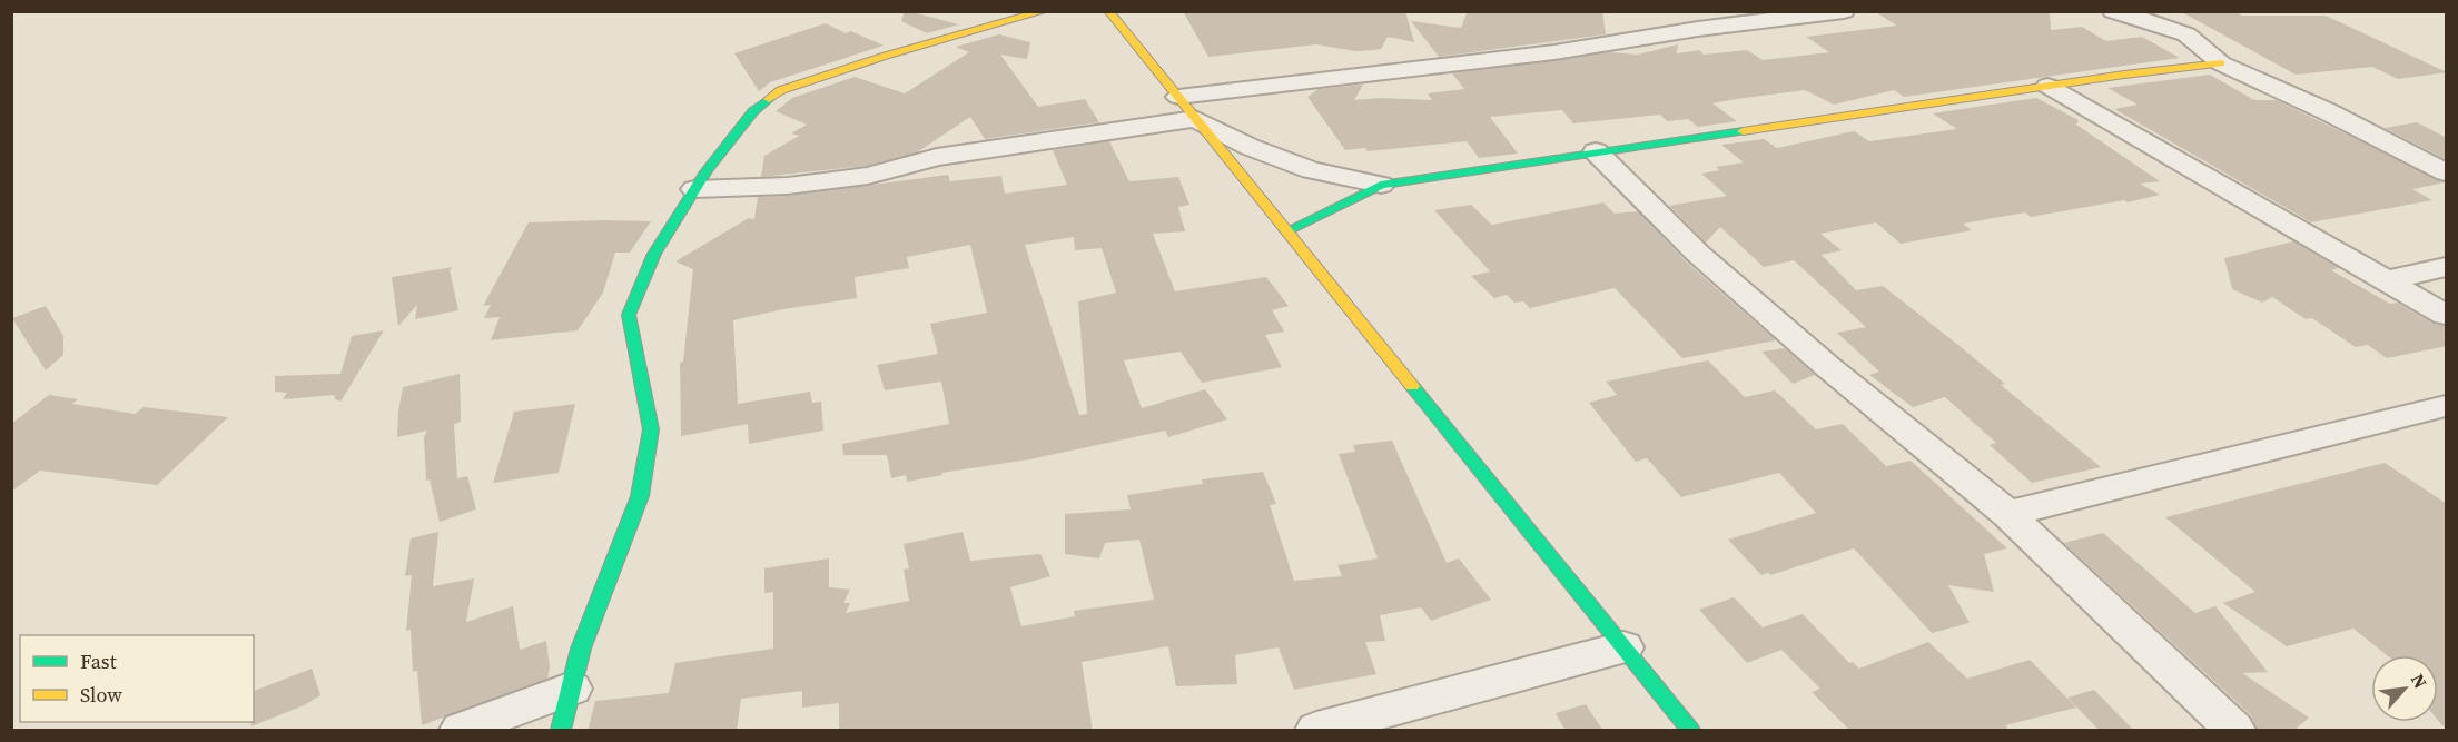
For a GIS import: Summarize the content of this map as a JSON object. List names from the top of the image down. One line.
{"legend":["Fast","Slow"],"north":"top right"}
